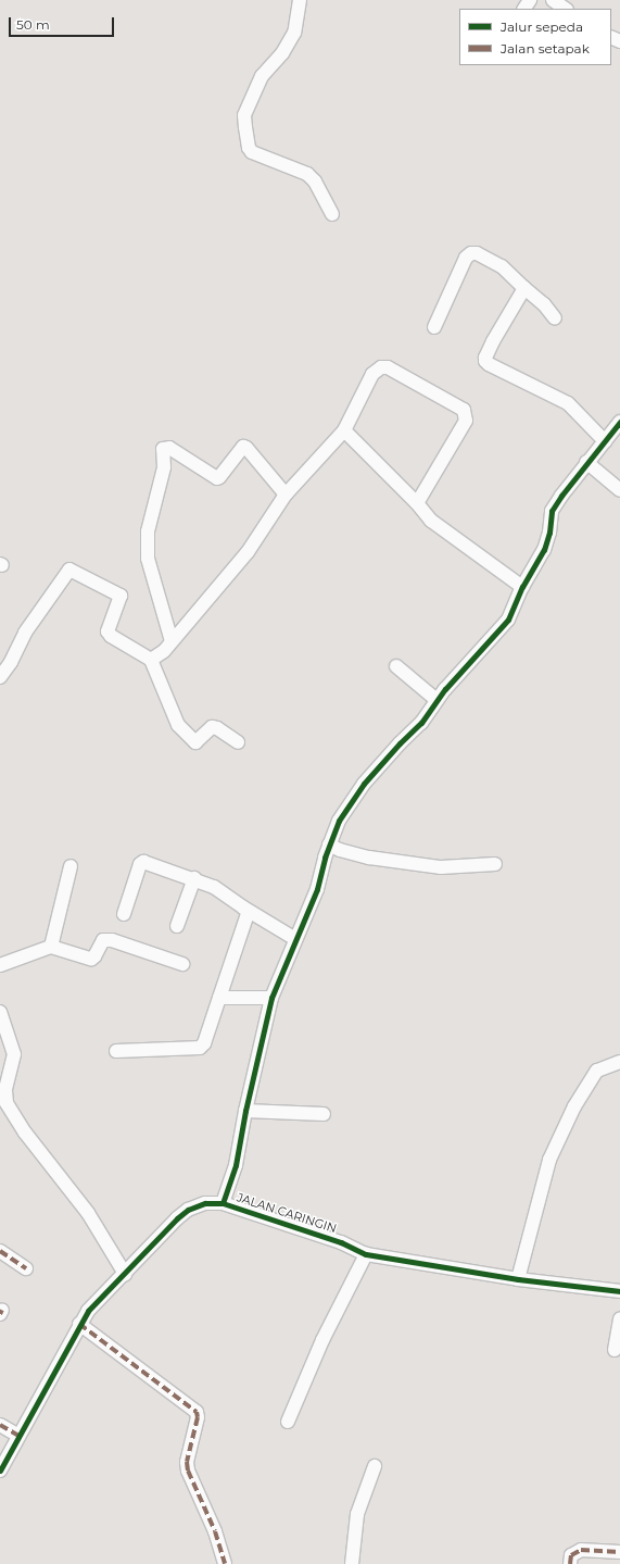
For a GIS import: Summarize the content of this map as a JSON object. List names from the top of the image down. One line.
{"streets":{"street":["JALAN CARINGIN"]},"legend":["Jalur sepeda","Jalan setapak"],"scale_bar":"50 m"}
